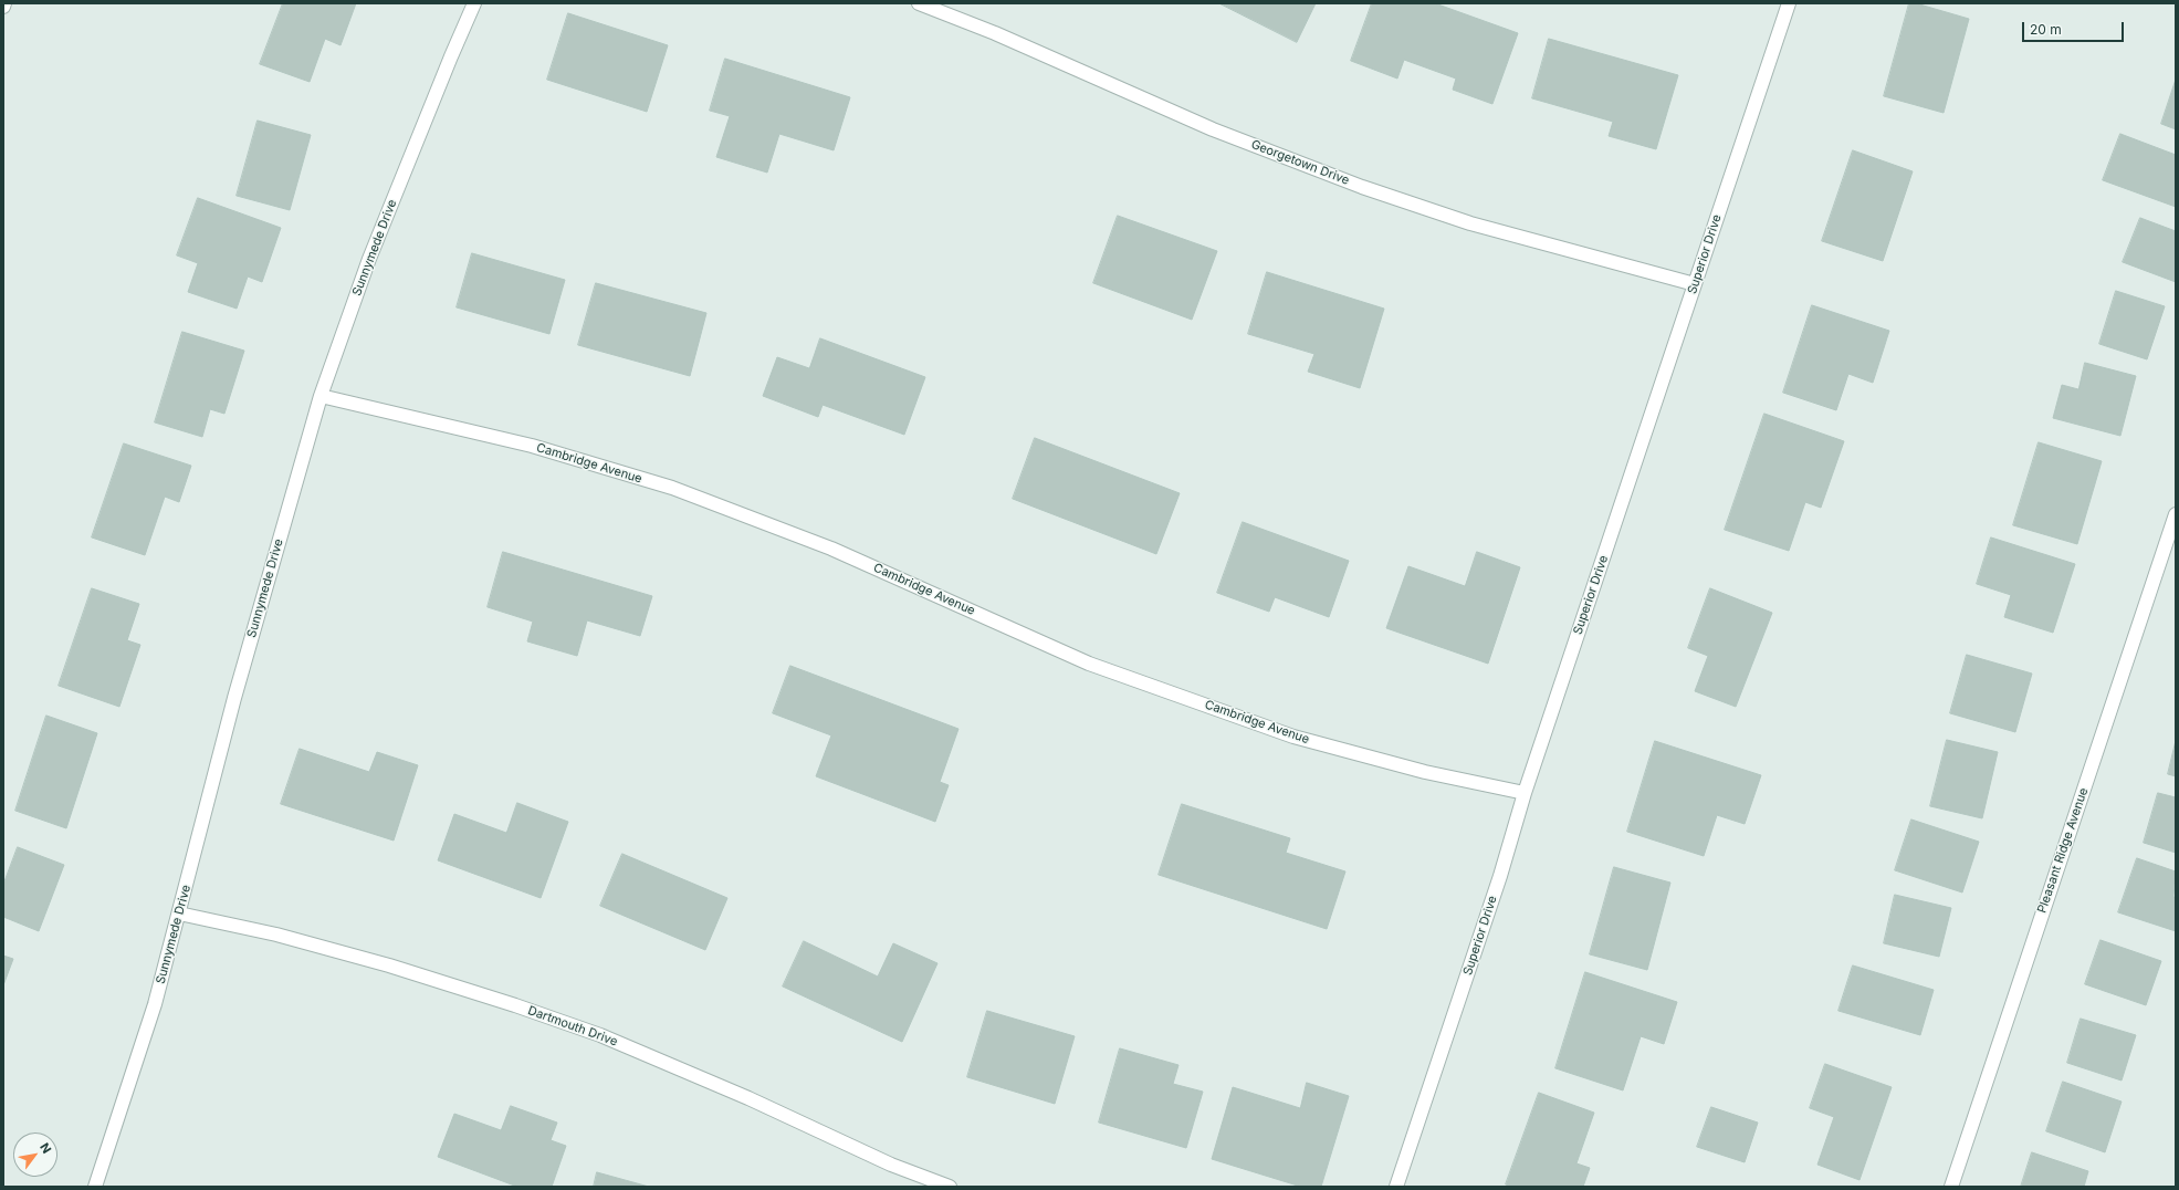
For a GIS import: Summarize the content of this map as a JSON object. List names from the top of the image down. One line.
{"streets":{"street":["Georgetown Drive","Sunnymede Drive","Superior Drive","Cambridge Avenue","Pleasant Ridge Avenue","Dartmouth Drive"]},"crossings":[["Georgetown Drive","Superior Drive"],["Sunnymede Drive","Cambridge Avenue"],["Sunnymede Drive","Dartmouth Drive"],["Superior Drive","Cambridge Avenue"]],"scale_bar":"20 m","north":"top right"}
